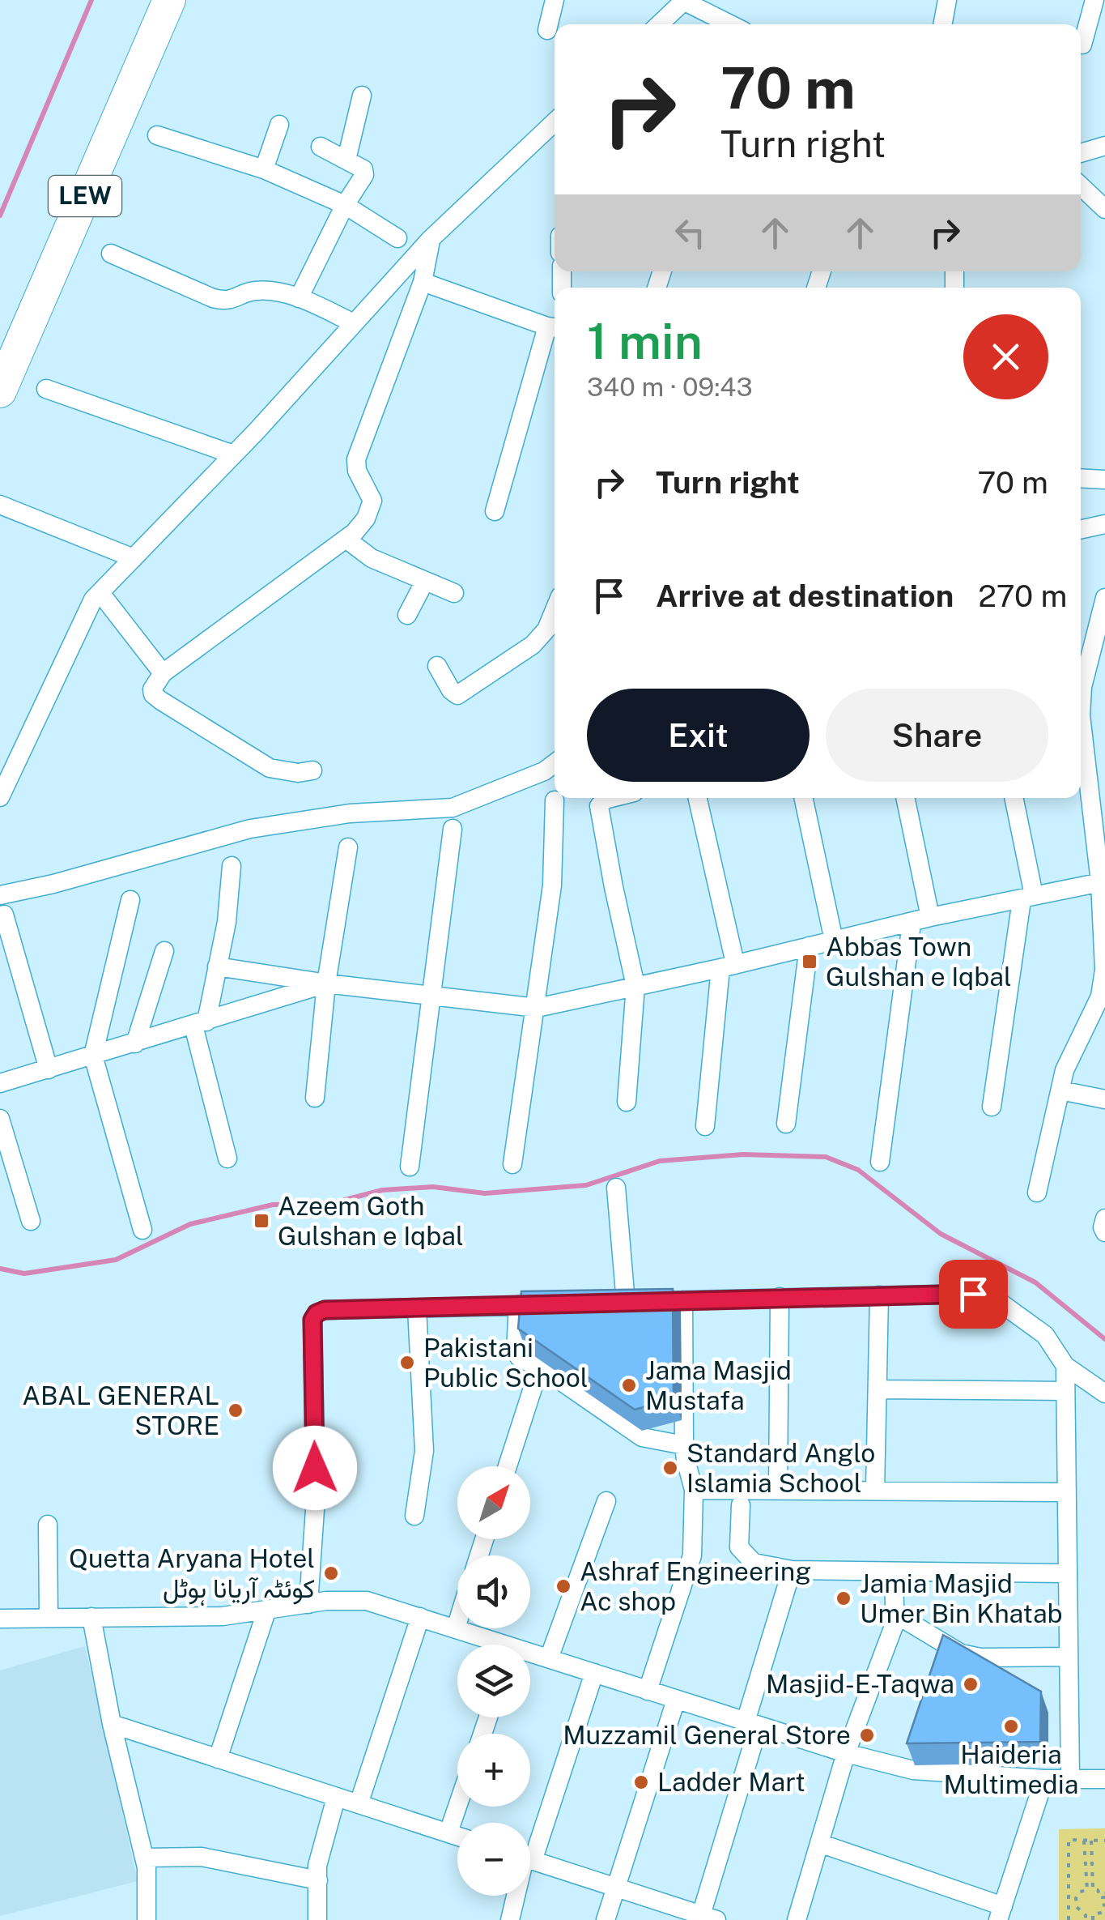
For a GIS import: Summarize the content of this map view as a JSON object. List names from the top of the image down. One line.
{"streets":{"highway":["LEW"]},"places":{"transit":["Abbas Town Gulshan e Iqbal","Azeem Goth Gulshan e Iqbal"],"other":["Pakistani Public School","Jama Masjid Mustafa","ABAL GENERAL STORE","Standard Anglo Islamia School","Quetta Aryana Hotel کوئٹہ آریانا ہوٹل","Ashraf Engineering Ac shop","Jamia Masjid Umer Bin Khatab","Masjid-E-Taqwa","Haideria Multimedia","Muzzamil General Store","Ladder Mart"]},"north":"top right","page":{"turn":["70 m","Turn right"],"heading":["1 min","340 m · 09:43"],"list":[{"name":"Turn right","value":"70 m"},{"name":"Arrive at destination","value":"270 m"}],"buttons":["Exit","Share"],"map_buttons":["+","−"]}}
